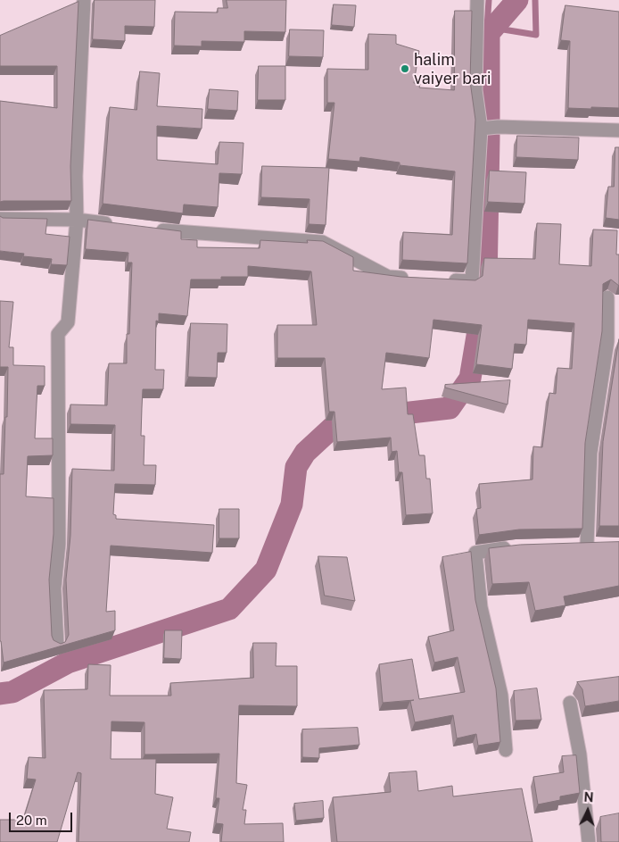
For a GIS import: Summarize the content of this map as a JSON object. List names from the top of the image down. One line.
{"places":["halim vaiyer bari"],"scale_bar":"20 m","north":"top"}
